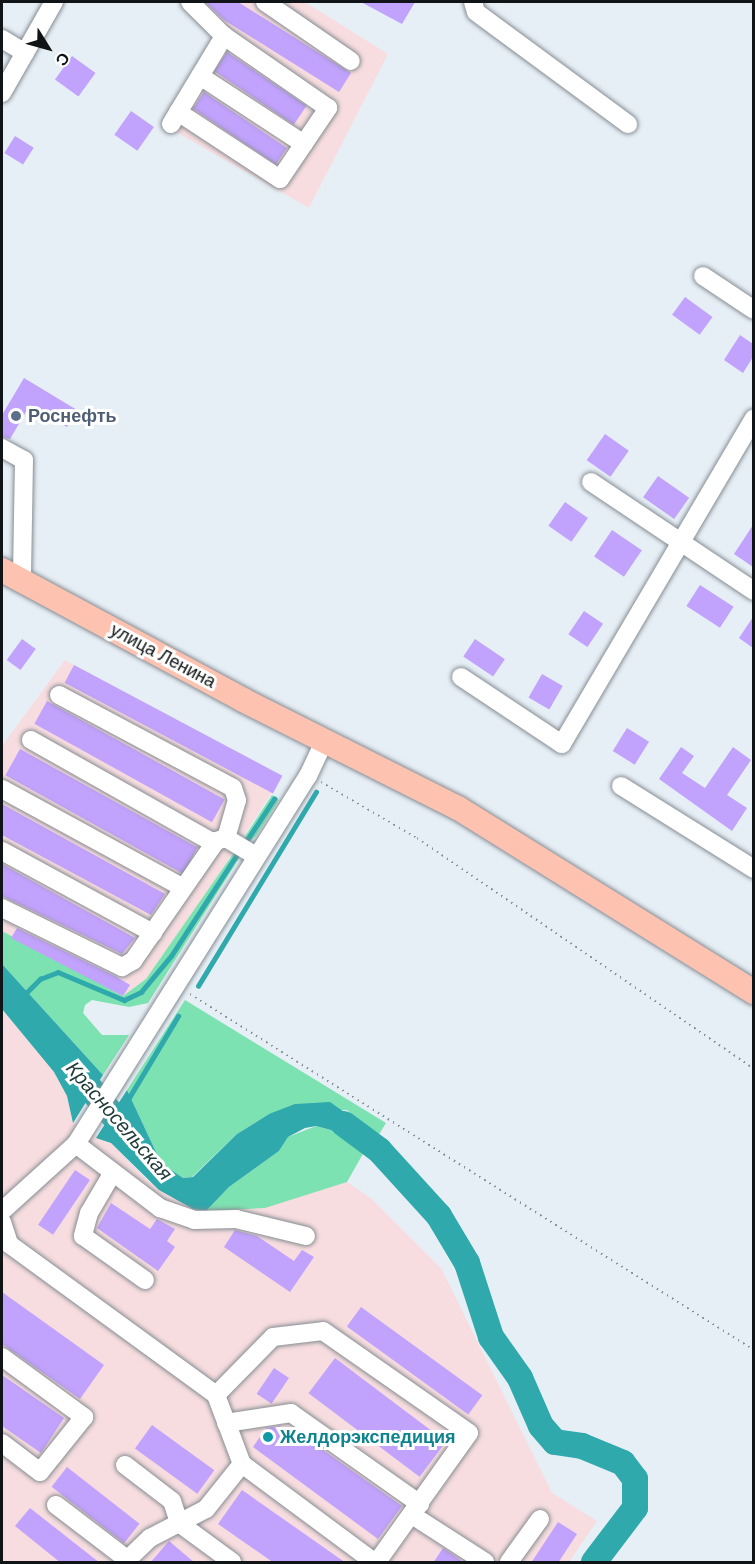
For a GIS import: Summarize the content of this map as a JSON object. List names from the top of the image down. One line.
{"streets":{"main road":["улица Ленина"]},"water":["Красносельская"],"places":["Роснефть","Желдорэкспедиция"],"north":"bottom right"}
